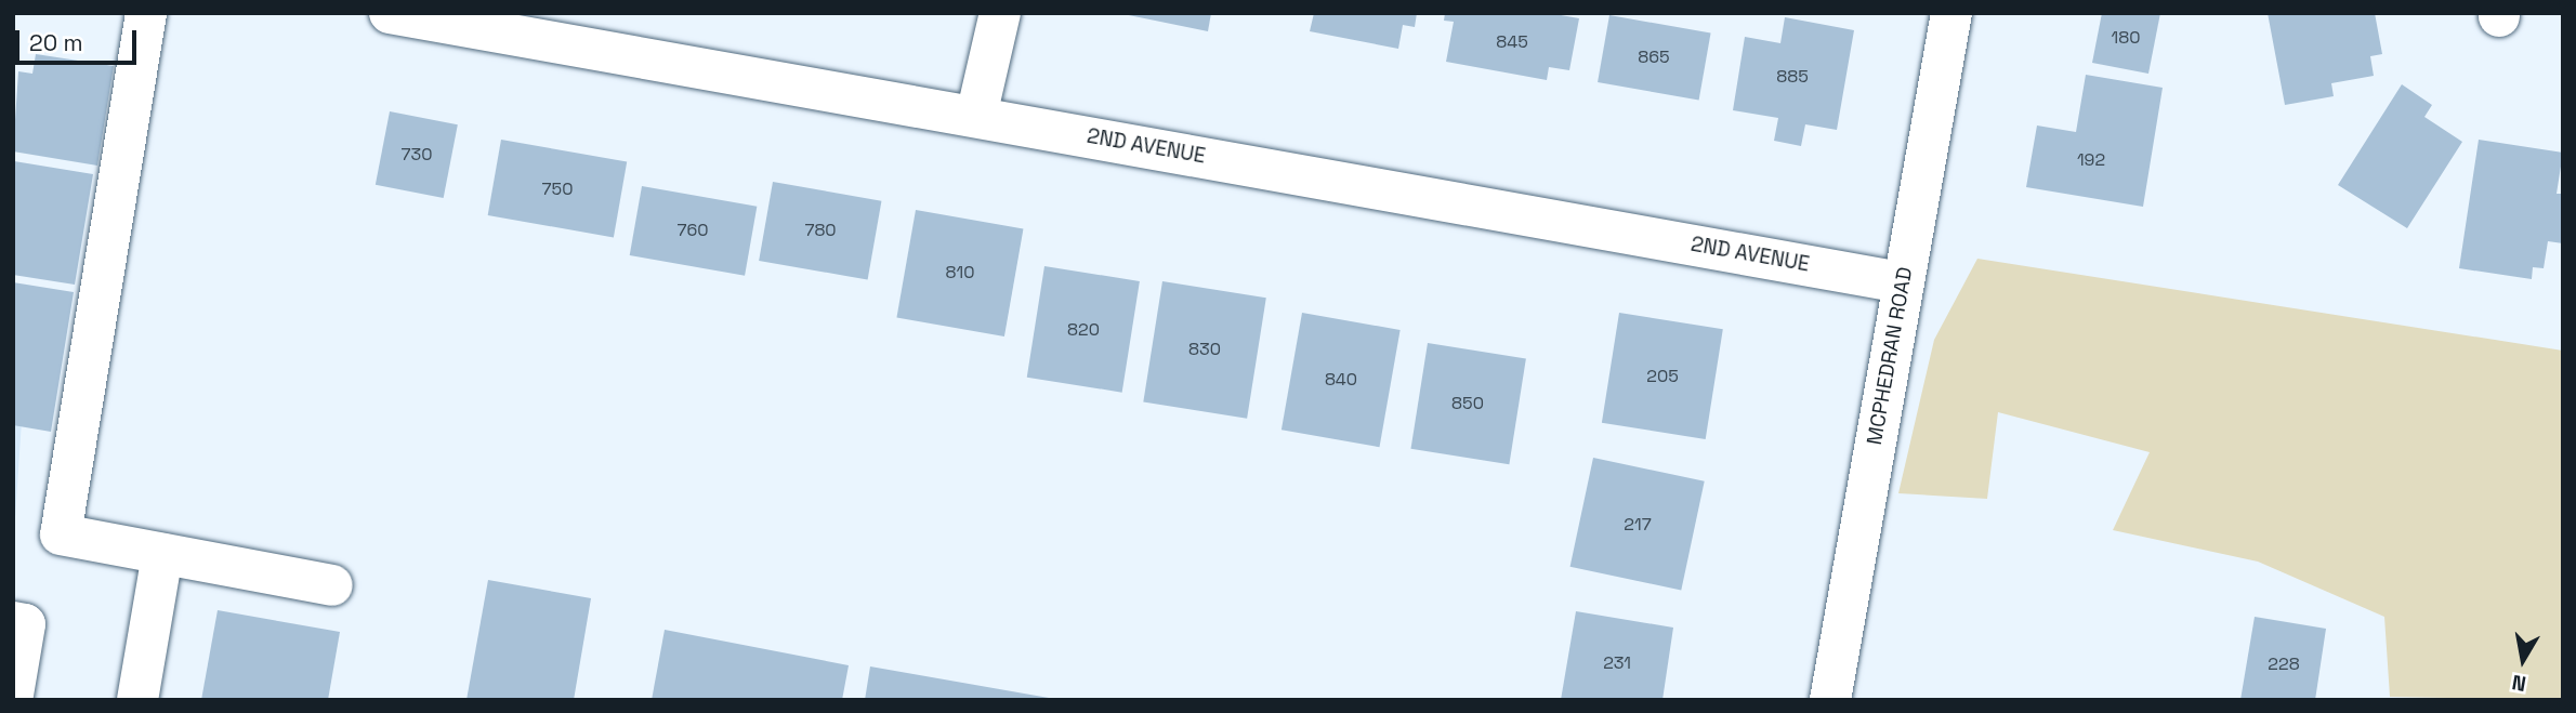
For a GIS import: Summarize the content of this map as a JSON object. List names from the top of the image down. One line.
{"streets":{"street":["2ND AVENUE","MCPHEDRAN ROAD"]},"crossings":[["2ND AVENUE","MCPHEDRAN ROAD"]],"house_numbers":["180","845","865","885","730","192","750","760","780","810","820","830","205","840","850","217","231","228"],"scale_bar":"20 m","north":"bottom"}
